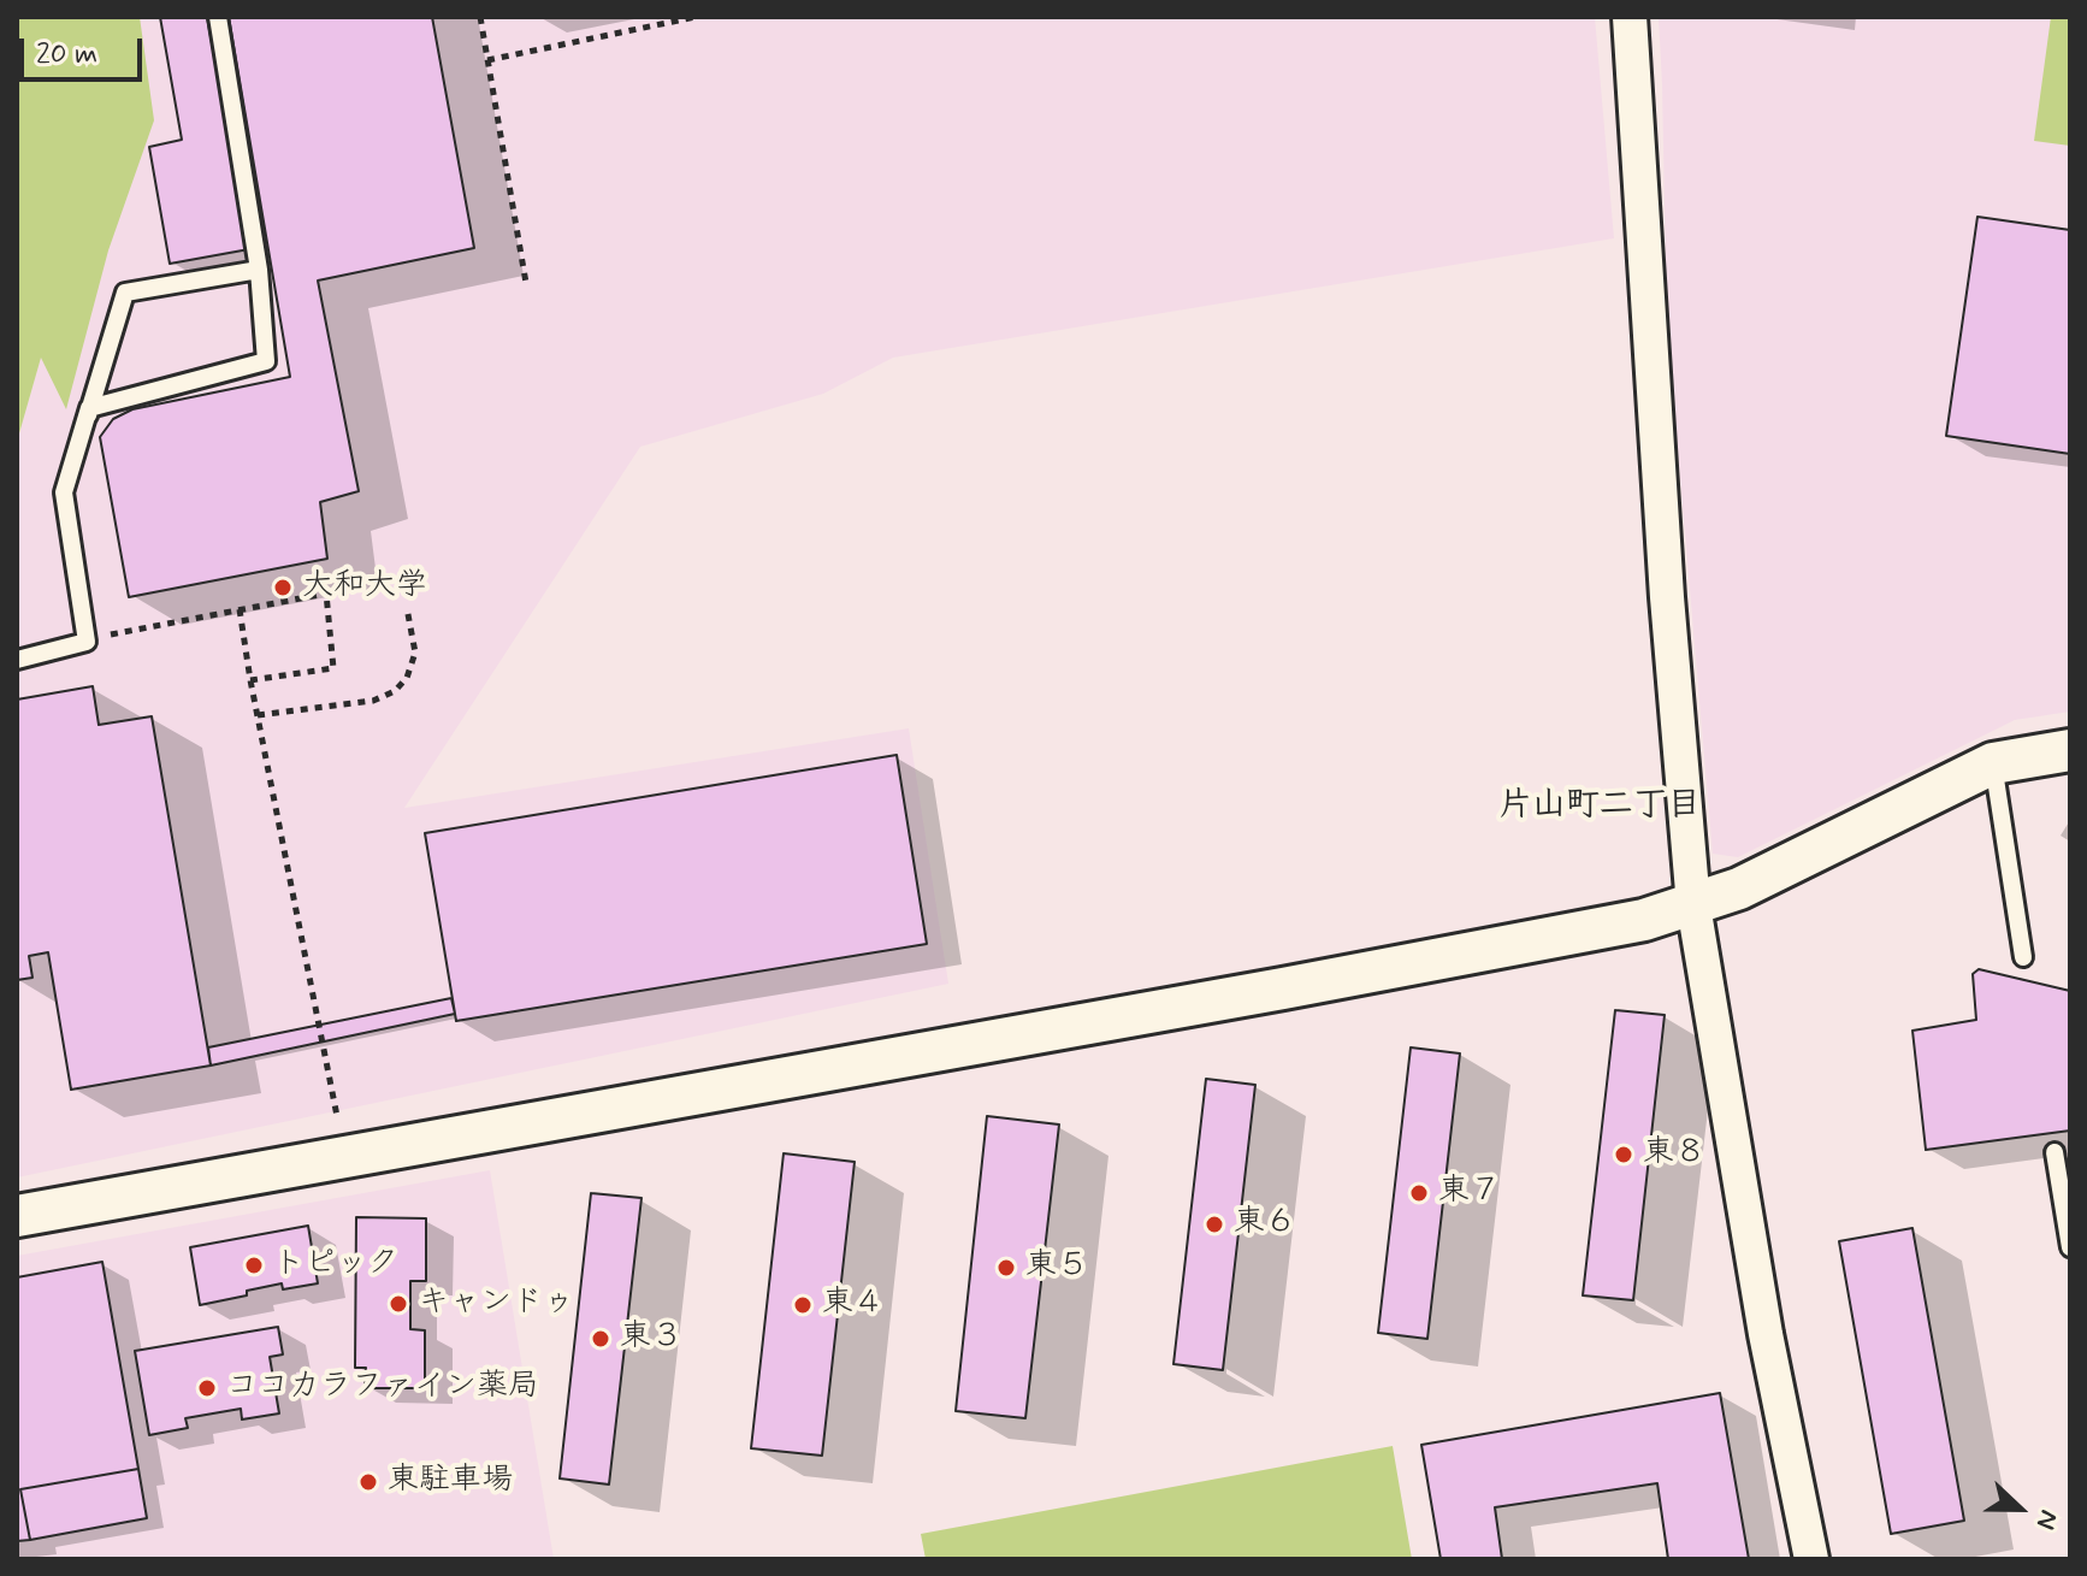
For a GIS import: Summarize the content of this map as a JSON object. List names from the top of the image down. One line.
{"districts":["片山町二丁目"],"places":["大和大学","東８","東７","東６","トピック","東５","キャンドゥ","東４","東３","ココカラファイン薬局","東駐車場"],"scale_bar":"20 m","north":"right"}
